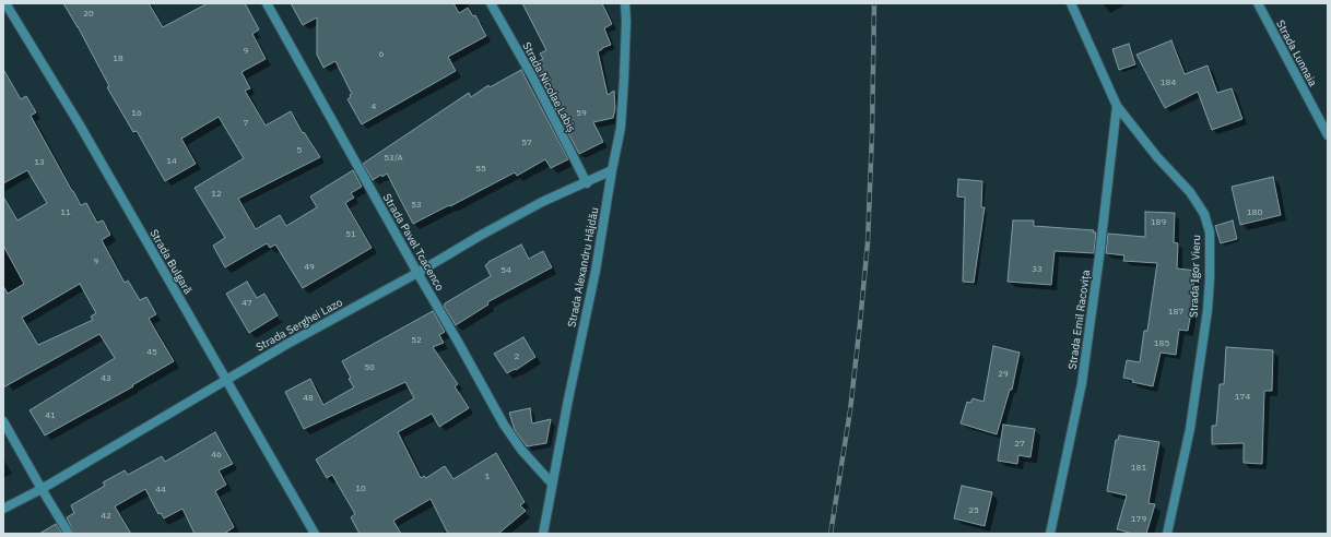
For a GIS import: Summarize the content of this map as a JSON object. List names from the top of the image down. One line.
{"streets":{"street":["Strada Lunnaia","Strada Nicolae Labiș","Strada Pavel Tcacenco","Strada Bulgară","Strada Alexandru Hâjdău","Strada Igor Vieru","Strada Emil Racovița","Strada Serghei Lazo"]},"crossings":[["Strada Nicolae Labiș","Strada Serghei Lazo"],["Strada Pavel Tcacenco","Strada Alexandru Hâjdău"],["Strada Pavel Tcacenco","Strada Serghei Lazo"],["Strada Bulgară","Strada Serghei Lazo"],["Strada Alexandru Hâjdău","Strada Serghei Lazo"],["Strada Igor Vieru","Strada Emil Racovița"]],"house_numbers":["20","9","6","18","184","4","16","59","7","57","5","53/A","14","13","55","12","53","11","180","189","51","9","49","33","54","47","187","52","185","45","2","50","29","43","174","48","41","27","46","181","1","10","44","25","42","179"]}
